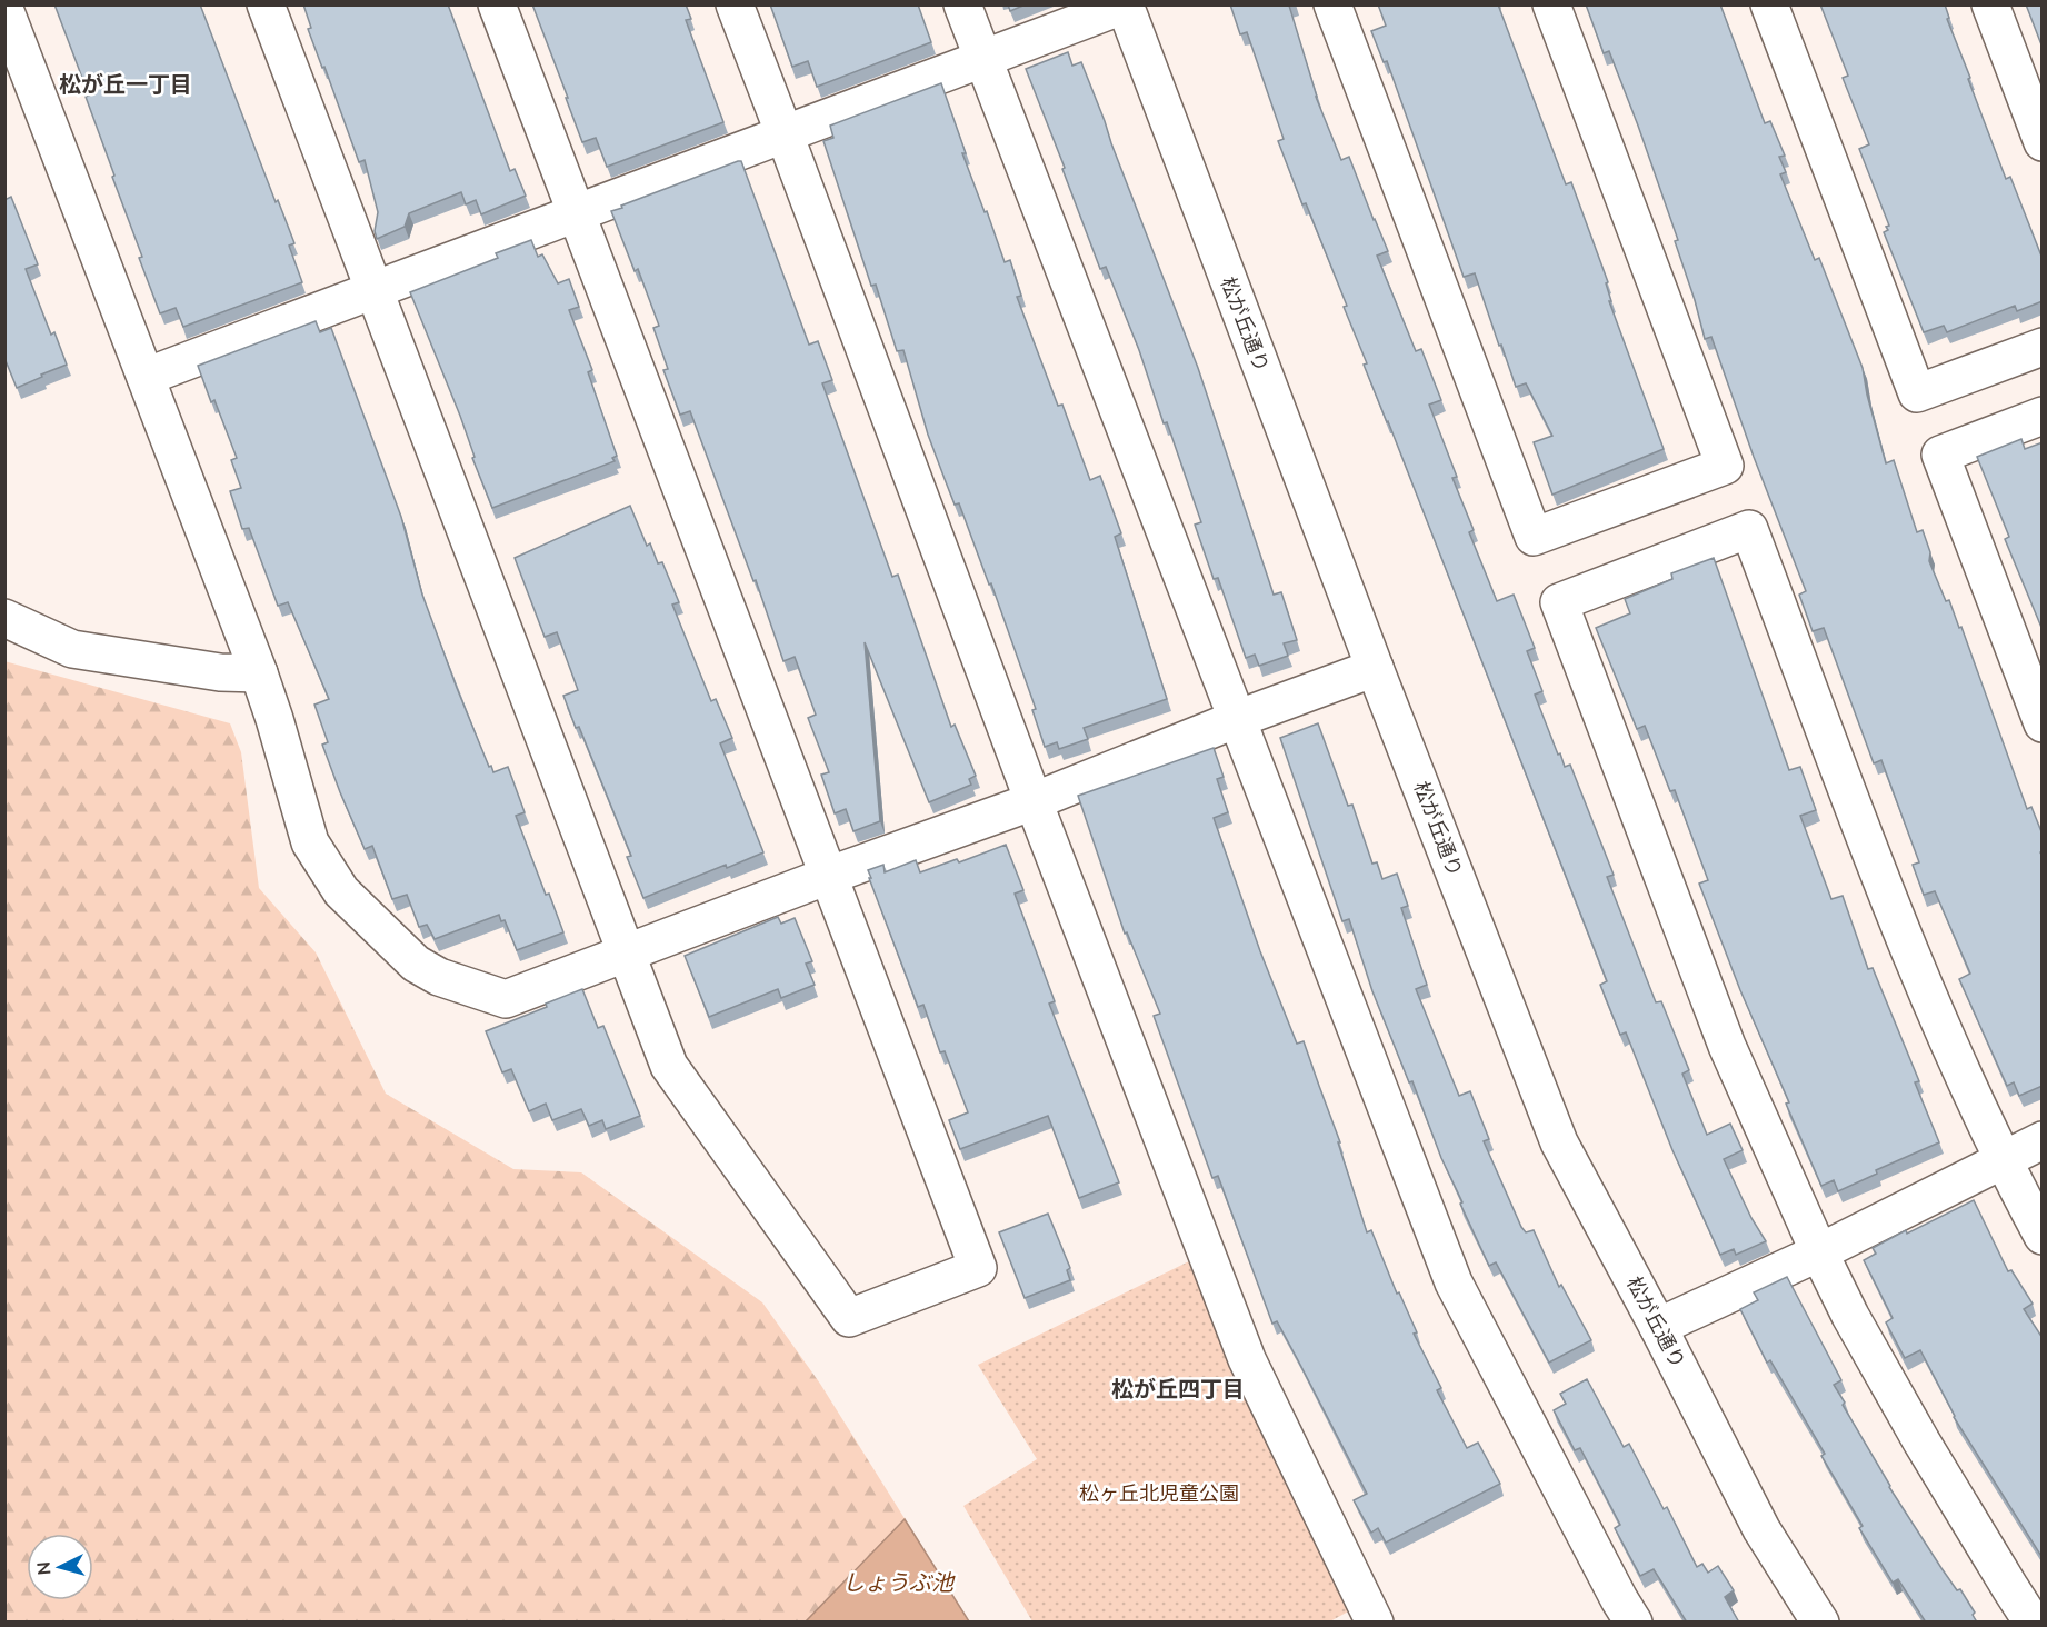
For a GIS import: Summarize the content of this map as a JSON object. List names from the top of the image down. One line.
{"streets":{"street":["松が丘通り"]},"districts":["松が丘一丁目","松が丘四丁目"],"water":["しょうぶ池"],"parks":["松ヶ丘北児童公園"],"north":"left"}
